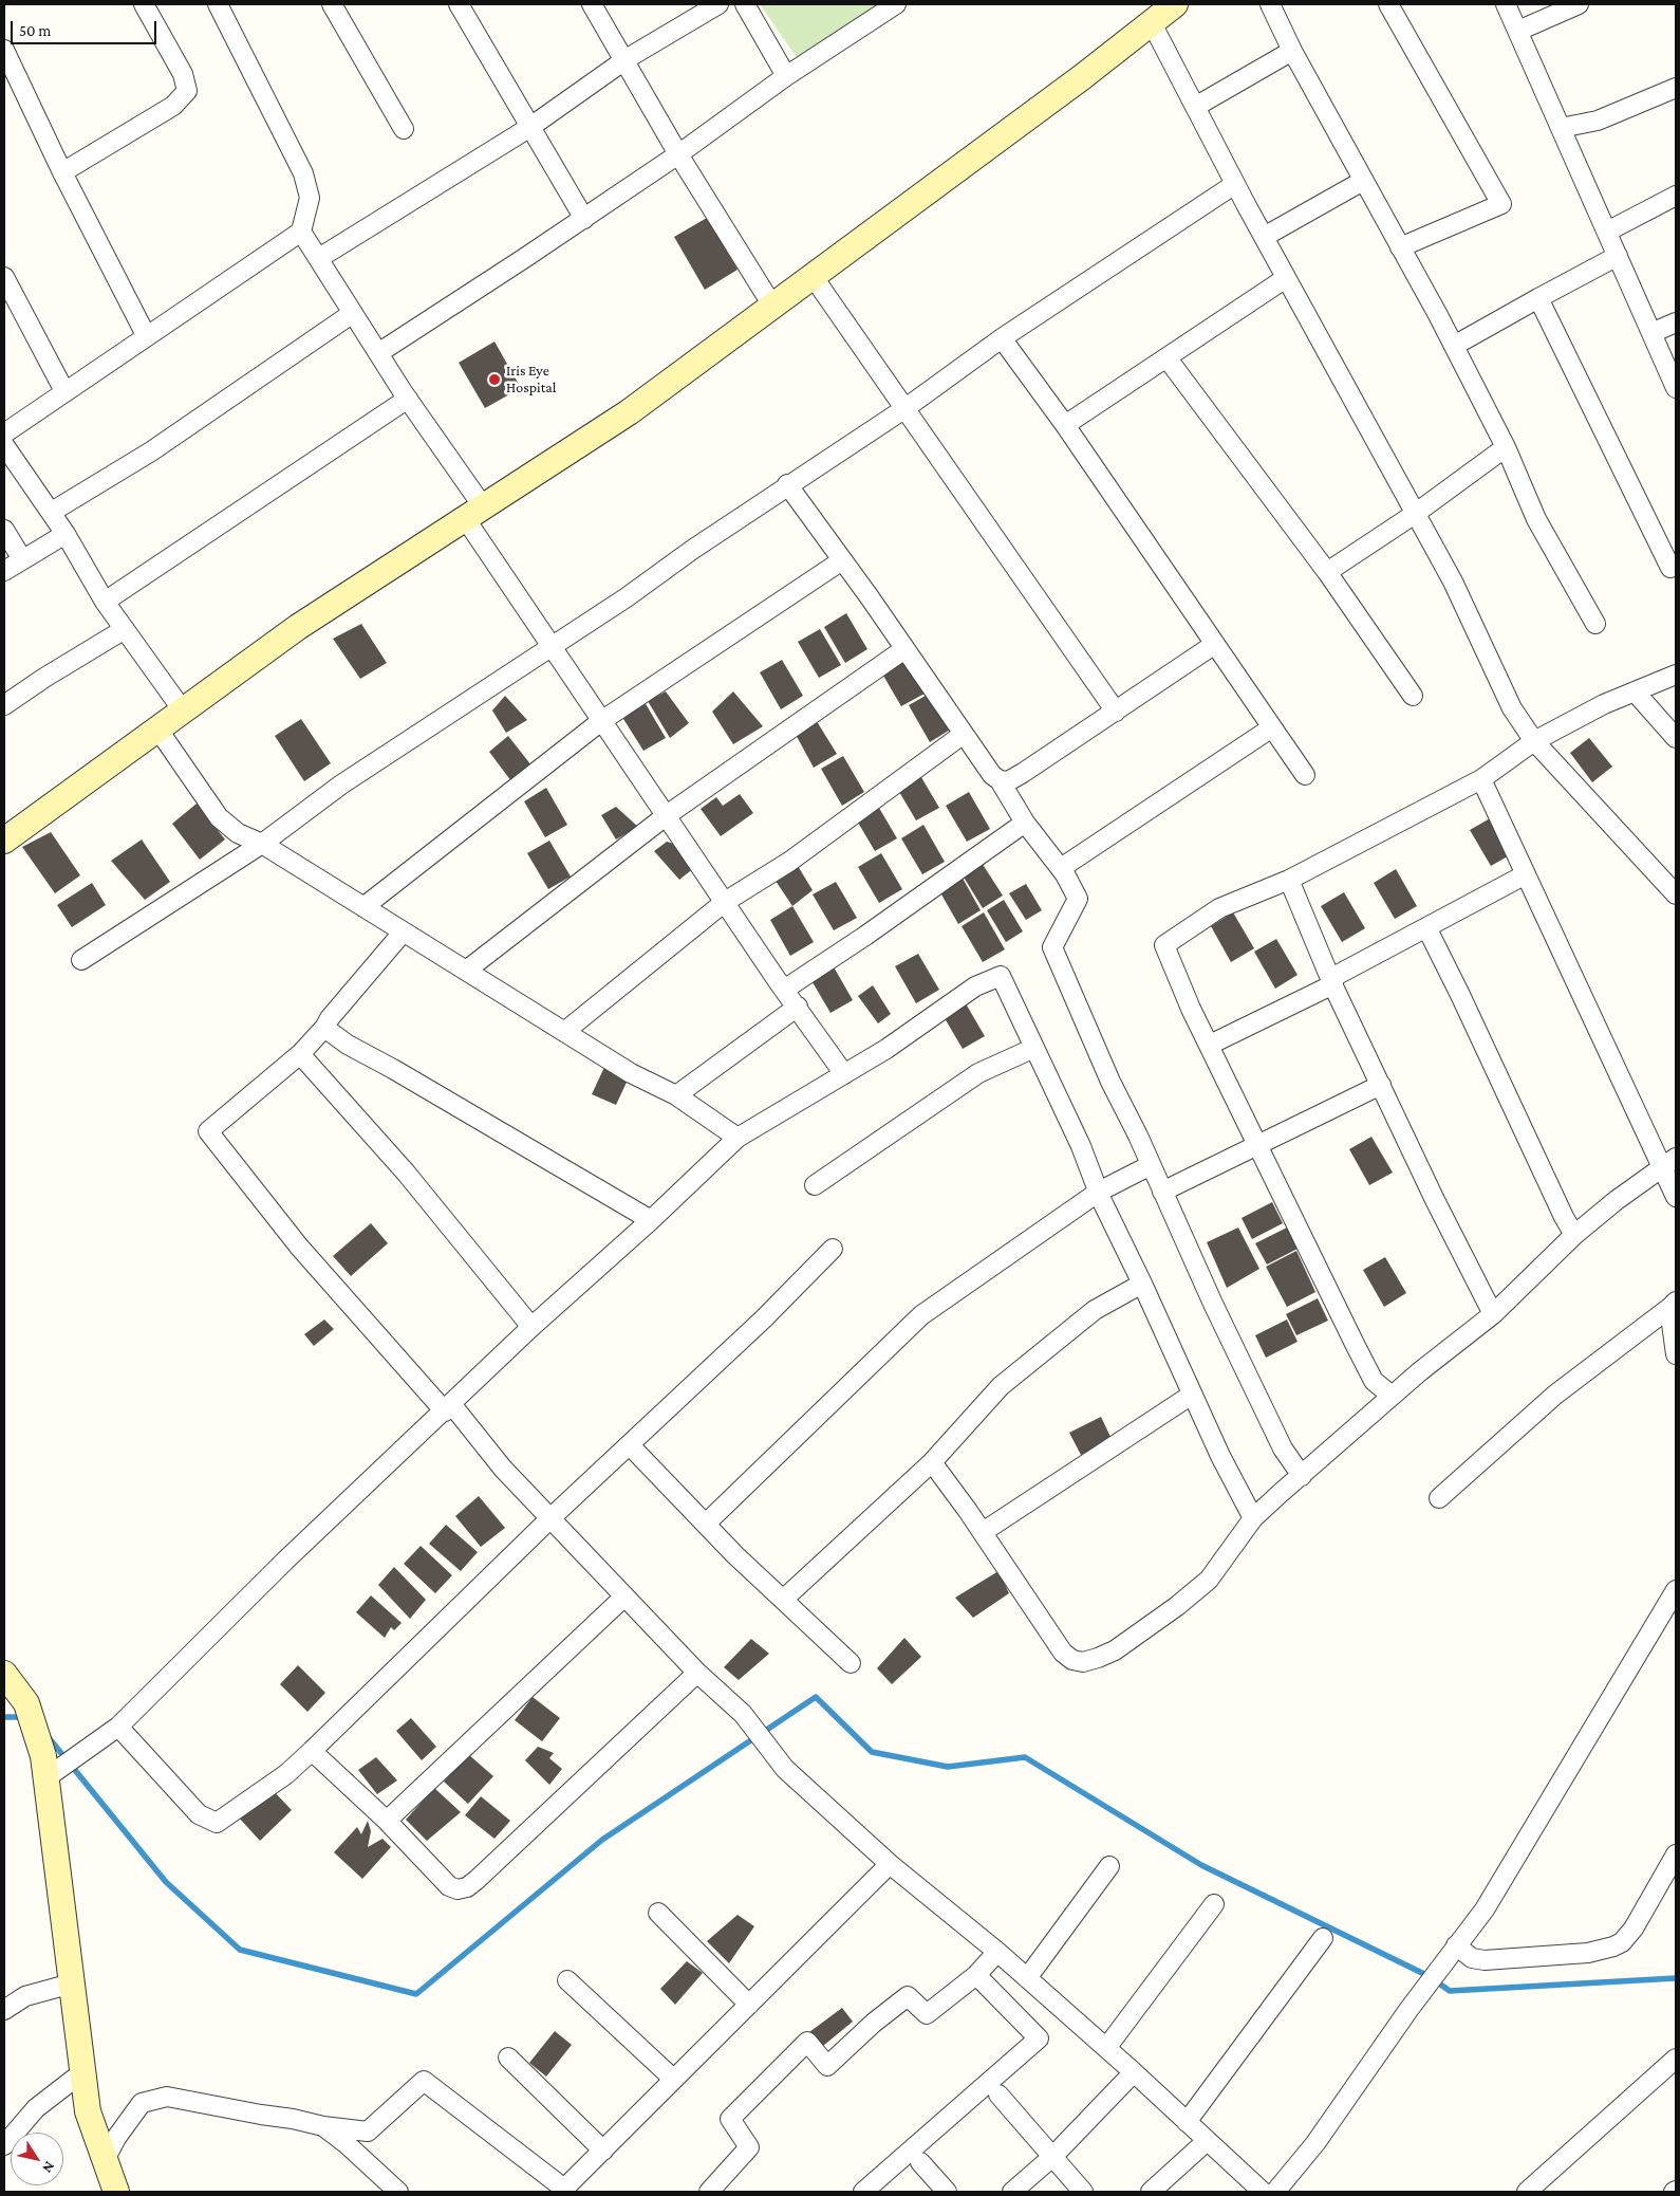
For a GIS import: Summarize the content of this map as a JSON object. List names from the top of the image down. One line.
{"places":["Iris Eye Hospital"],"scale_bar":"50 m","north":"bottom right"}
